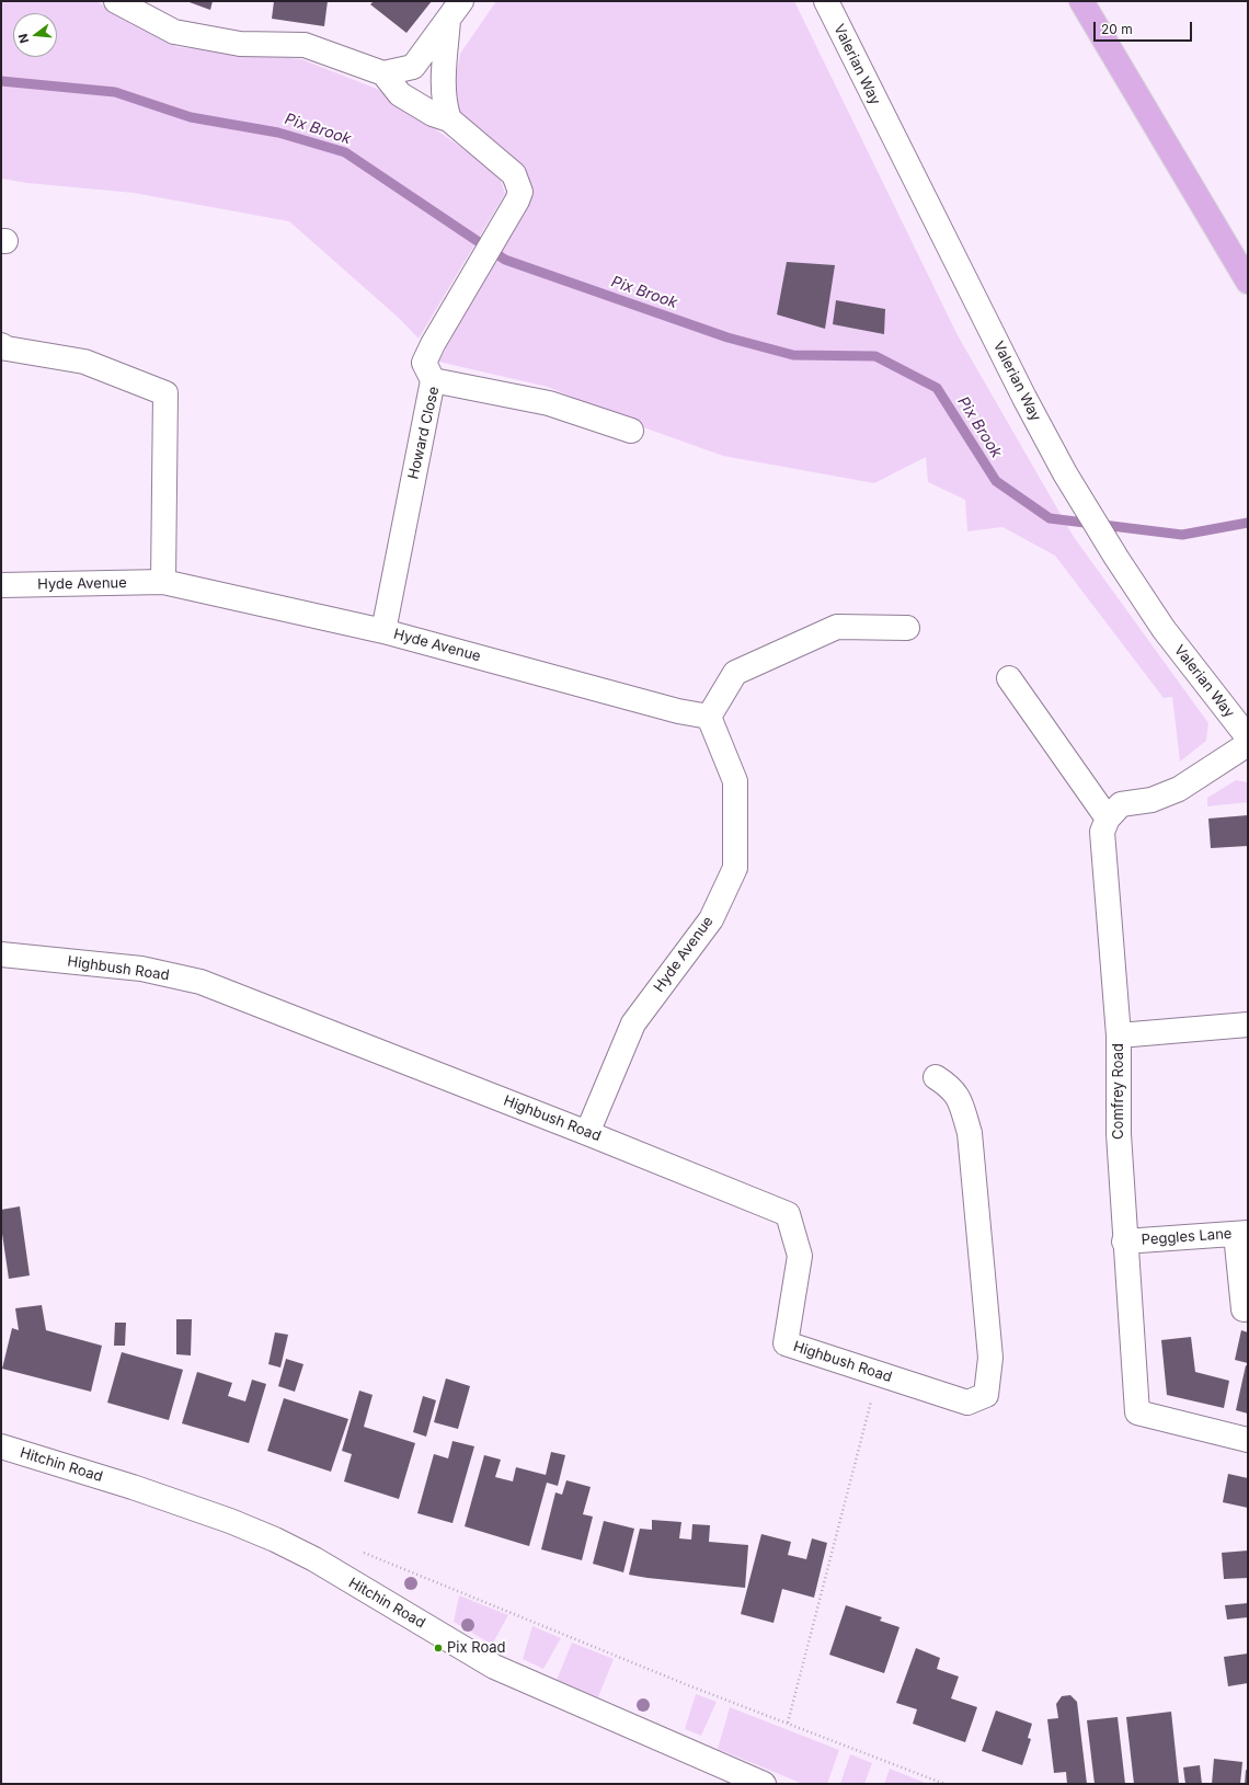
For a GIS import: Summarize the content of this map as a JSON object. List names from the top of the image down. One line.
{"streets":{"street":["Valerian Way","Howard Close","Hyde Avenue","Highbush Road","Comfrey Road","Peggles Lane","Hitchin Road"]},"crossings":[["Howard Close","Hyde Avenue"],["Hyde Avenue","Highbush Road"],["Comfrey Road","Peggles Lane"]],"water":["Pix Brook"],"places":["Pix Road"],"scale_bar":"20 m","north":"left"}
